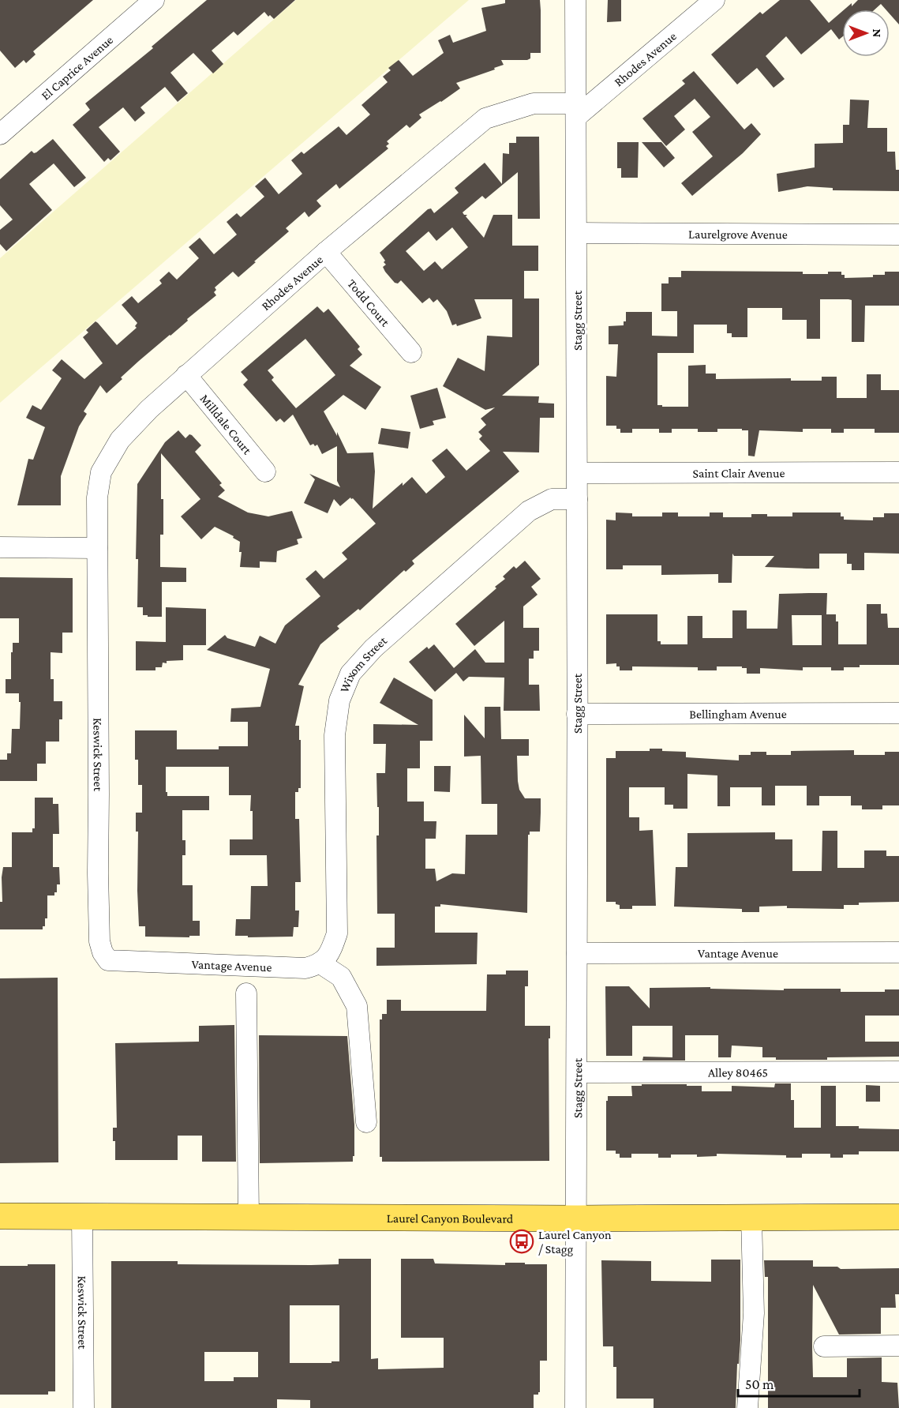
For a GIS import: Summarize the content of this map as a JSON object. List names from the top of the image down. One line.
{"streets":{"main road":["Laurel Canyon Boulevard"],"street":["Rhodes Avenue","El Caprice Avenue","Laurelgrove Avenue","Todd Court","Stagg Street","Milldale Court","Saint Clair Avenue","Wixom Street","Bellingham Avenue","Keswick Street","Vantage Avenue","Alley 80465"]},"crossings":[["Rhodes Avenue","Todd Court"],["Rhodes Avenue","Stagg Street"],["Rhodes Avenue","Milldale Court"],["Rhodes Avenue","Keswick Street"],["Laurelgrove Avenue","Stagg Street"],["Stagg Street","Saint Clair Avenue"],["Stagg Street","Wixom Street"],["Stagg Street","Bellingham Avenue"],["Stagg Street","Vantage Avenue"],["Stagg Street","Alley 80465"],["Stagg Street","Laurel Canyon Boulevard"],["Wixom Street","Vantage Avenue"],["Keswick Street","Vantage Avenue"],["Keswick Street","Laurel Canyon Boulevard"]],"places":{"bus stop":["Laurel Canyon / Stagg"]},"scale_bar":"50 m","north":"right"}
